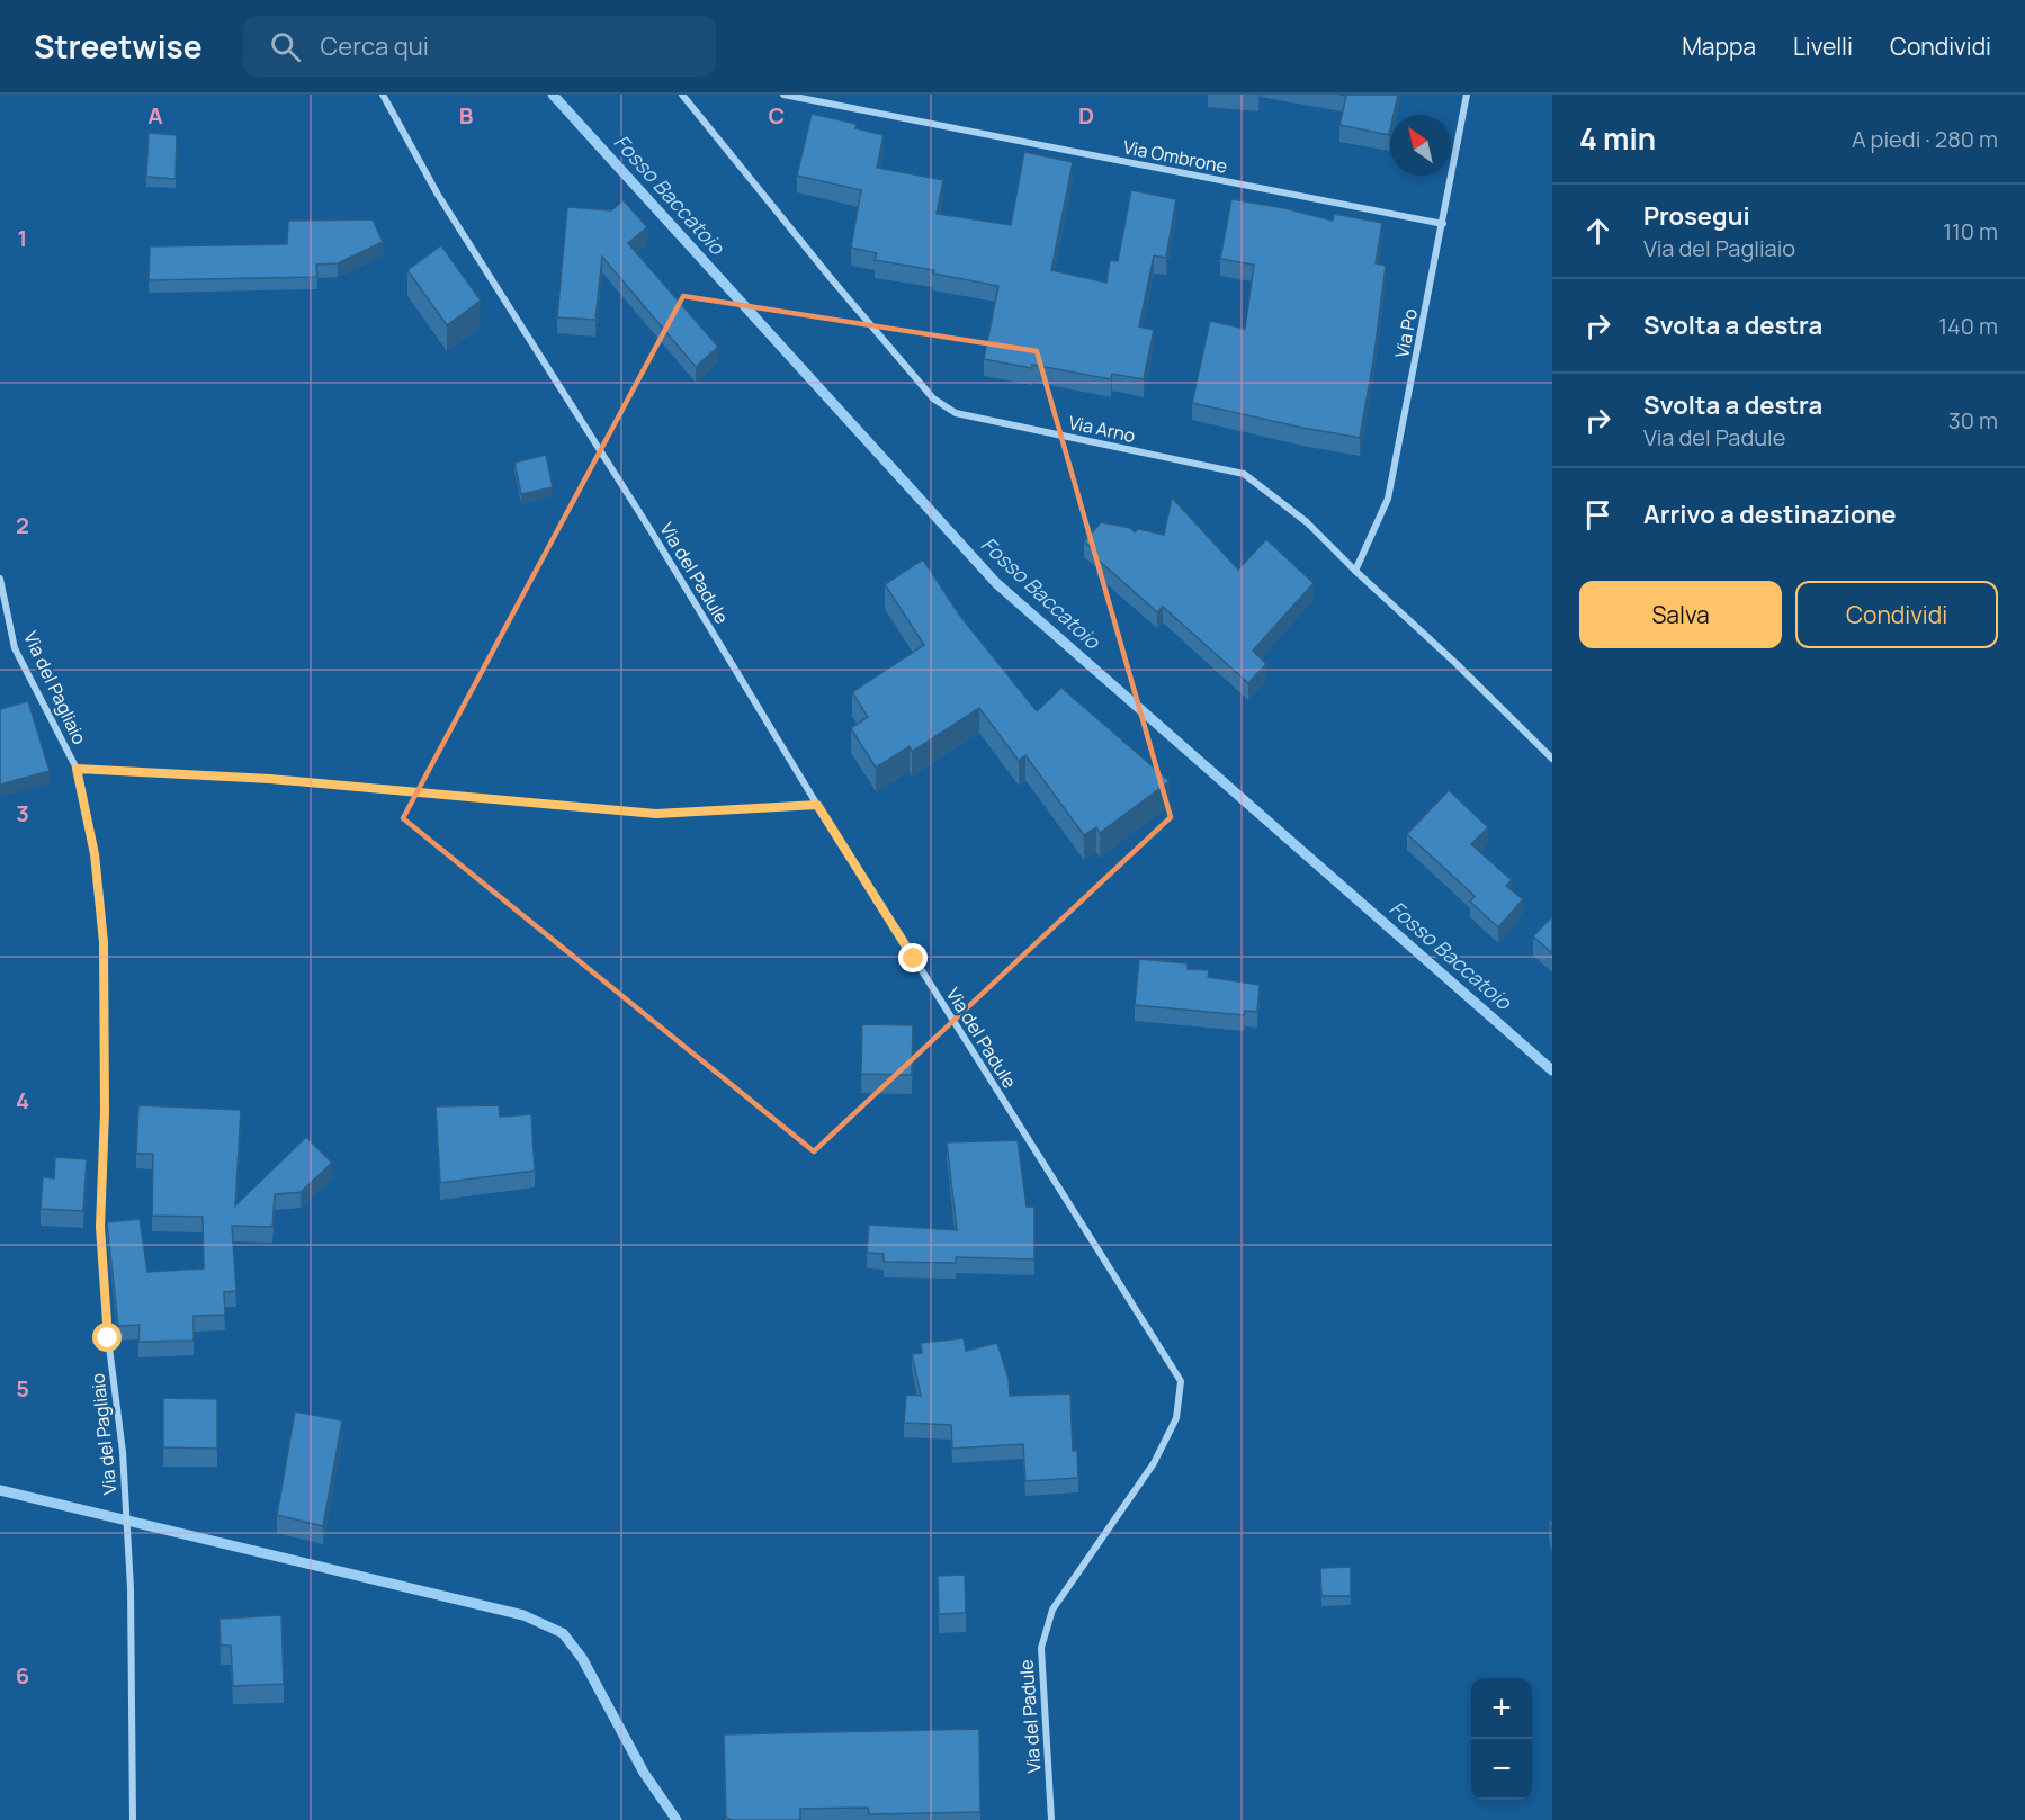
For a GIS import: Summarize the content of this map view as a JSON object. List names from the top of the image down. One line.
{"streets":{"street":["Via Ombrone","Via Po","Via Arno","Via del Padule","Via del Pagliaio"]},"crossings":[["Via Ombrone","Via Po"],["Via Po","Via Arno"]],"water":["Fosso Baccatoio"],"north":"top left","page":{"header":"Streetwise","search":"Cerca qui","nav":["Mappa","Livelli","Condividi"],"heading":["4 min","A piedi · 280 m"],"list":[["Prosegui","Via del Pagliaio","110 m"],["Svolta a destra","140 m"],["Svolta a destra","Via del Padule","30 m"],"Arrivo a destinazione"],"buttons":["Salva","Condividi"],"map_buttons":["+","−"]},"grid":{"columns":["A","B","C","D"],"rows":["1","2","3","4","5","6"]}}
